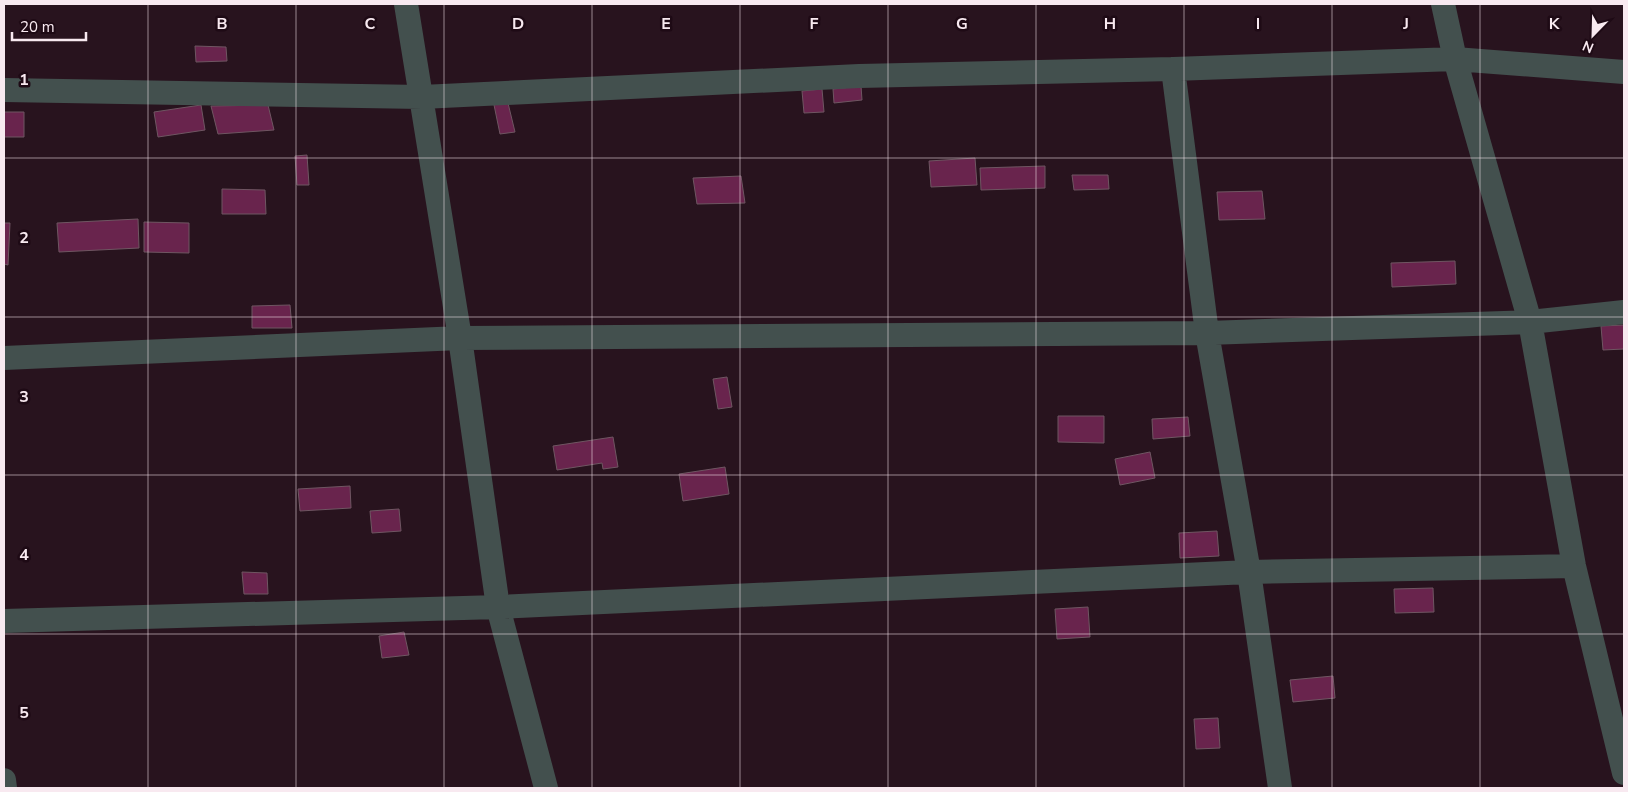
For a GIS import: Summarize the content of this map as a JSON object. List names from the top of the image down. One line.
{"scale_bar":"20 m","north":"bottom left","grid":{"columns":["B","C","D","E","F","G","H","I","J","K"],"rows":["1","2","3","4","5"]}}
